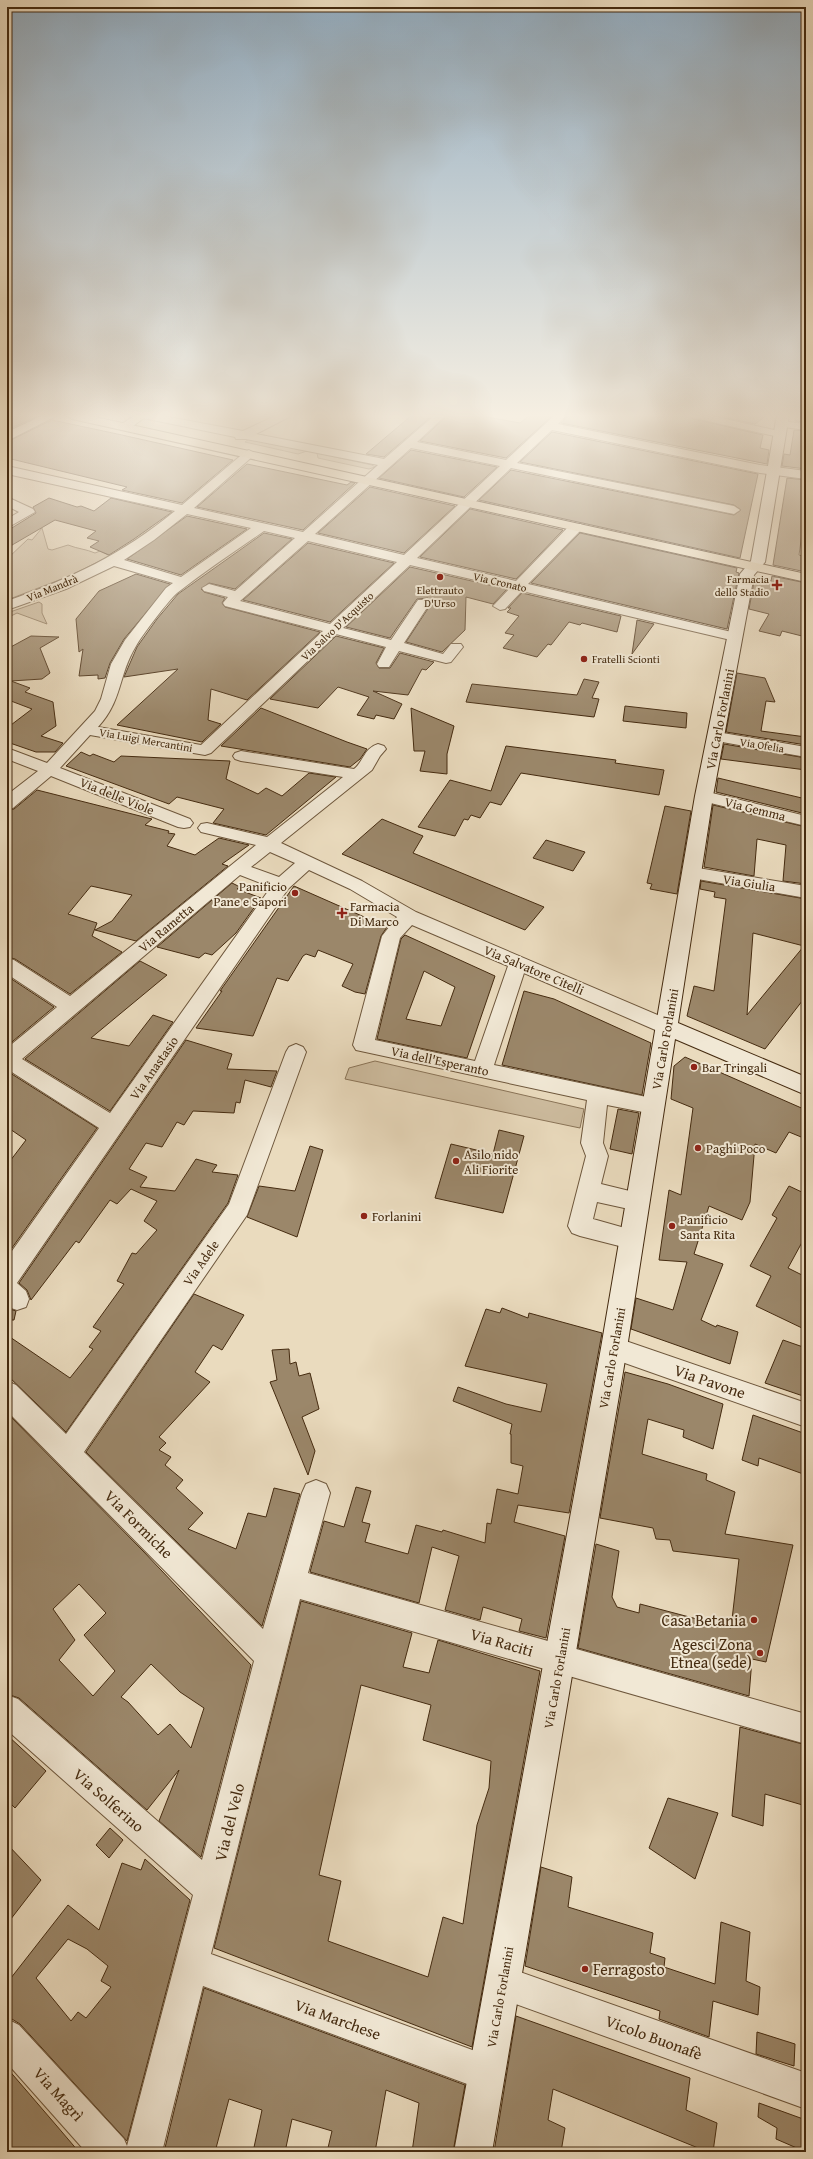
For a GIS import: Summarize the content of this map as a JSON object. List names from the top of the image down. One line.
{"streets":{"street":["Via Cronato","Via Mandrà","Via Salvo D'Acquisto","Via Carlo Forlanini","Via Luigi Mercantini","Via Ofelia","Via delle Viole","Via Gemma","Via Giulia","Via Rametta","Via Salvatore Citelli","Via dell'Esperanto","Via Anastasio","Via Adele","Via Pavone","Via Formiche","Via Raciti","Via Solferino","Via del Velo","Via Marchese","Vicolo Buonafè","Via Magrì"]},"crossings":[["Via Cronato","Via Salvo D'Acquisto"],["Via Cronato","Via Carlo Forlanini"],["Via Salvo D'Acquisto","Via Luigi Mercantini"],["Via Carlo Forlanini","Via Ofelia"],["Via Carlo Forlanini","Via Gemma"],["Via Carlo Forlanini","Via Giulia"],["Via Carlo Forlanini","Via Salvatore Citelli"],["Via Carlo Forlanini","Via dell'Esperanto"],["Via Carlo Forlanini","Via Pavone"],["Via Carlo Forlanini","Via Raciti"],["Via Carlo Forlanini","Via Marchese"],["Via Carlo Forlanini","Vicolo Buonafè"],["Via Rametta","Via Salvatore Citelli"],["Via Salvatore Citelli","Via dell'Esperanto"],["Via Salvatore Citelli","Via Anastasio"],["Via Adele","Via Formiche"],["Via Formiche","Via del Velo"],["Via Raciti","Via del Velo"],["Via Solferino","Via del Velo"],["Via del Velo","Via Marchese"]],"places":{"other":["Elettrauto D'Urso","Fratelli Scionti","Panificio Pane e Sapori","Bar Tringali","Paghi Poco","Asilo nido Ali Fiorite","Forlanini","Panificio Santa Rita","Casa Betania","Agesci Zona Etnea (sede)","Ferragosto"],"health":["Farmacia dello Stadio","Farmacia Di Marco"]}}
